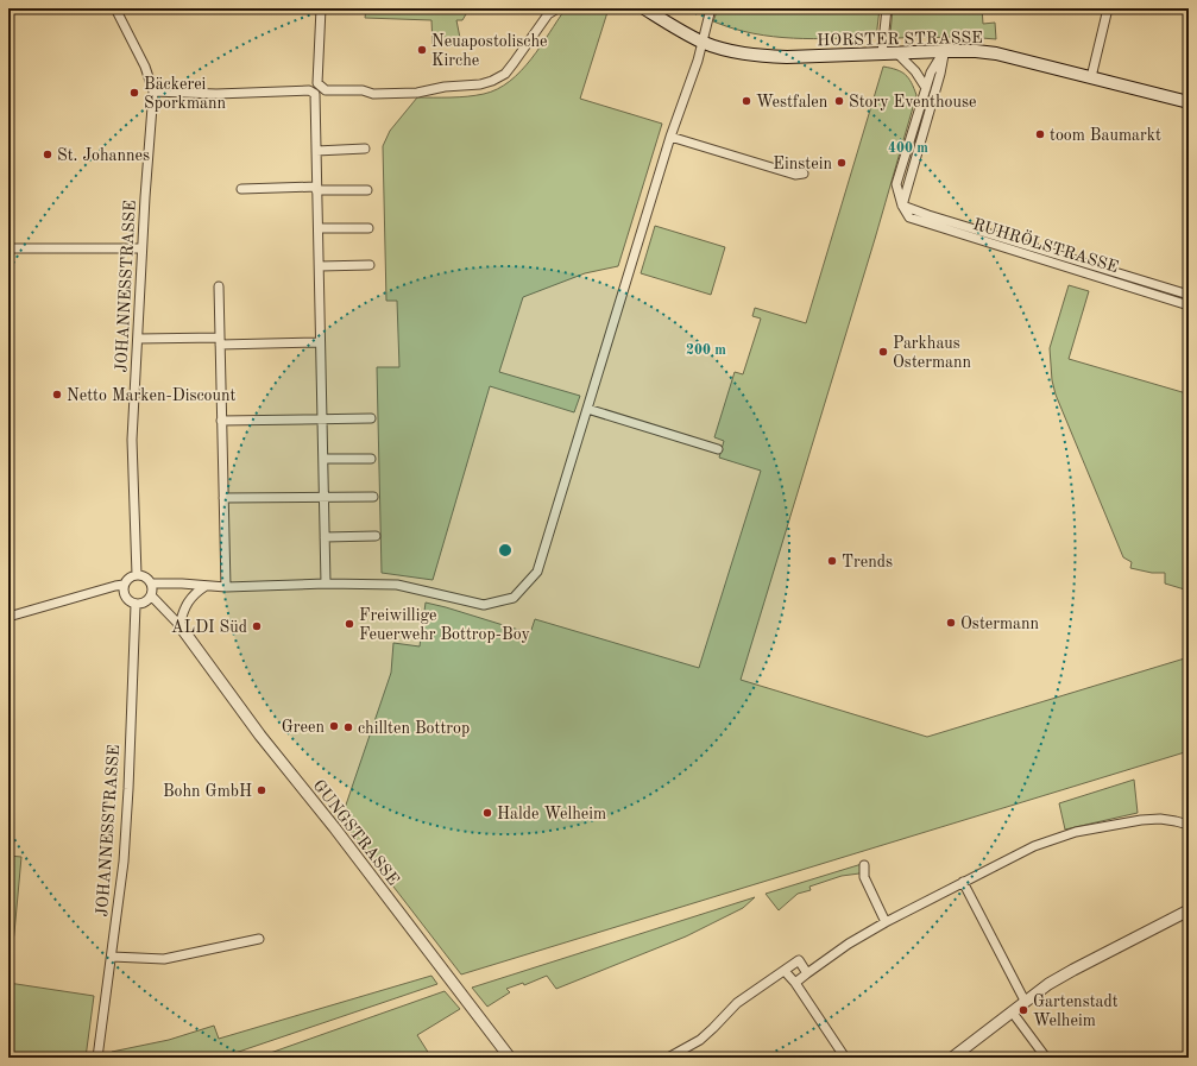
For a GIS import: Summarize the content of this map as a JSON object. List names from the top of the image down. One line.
{"streets":{"main road":["HORSTER STRASSE"],"street":["RUHRÖLSTRASSE","JOHANNESSTRASSE","GUNGSTRASSE"]},"crossings":[["JOHANNESSTRASSE","GUNGSTRASSE"]],"places":["Neuapostolische Kirche","Bäckerei Sporkmann","Westfalen","Story Eventhouse","toom Baumarkt","St. Johannes","Einstein","Parkhaus Ostermann","Netto Marken-Discount","Trends","Ostermann","Freiwillige Feuerwehr Bottrop-Boy","ALDI Süd","Green","chillten Bottrop","Bohn GmbH","Halde Welheim","Gartenstadt Welheim"],"rings":["400 m","200 m"]}
